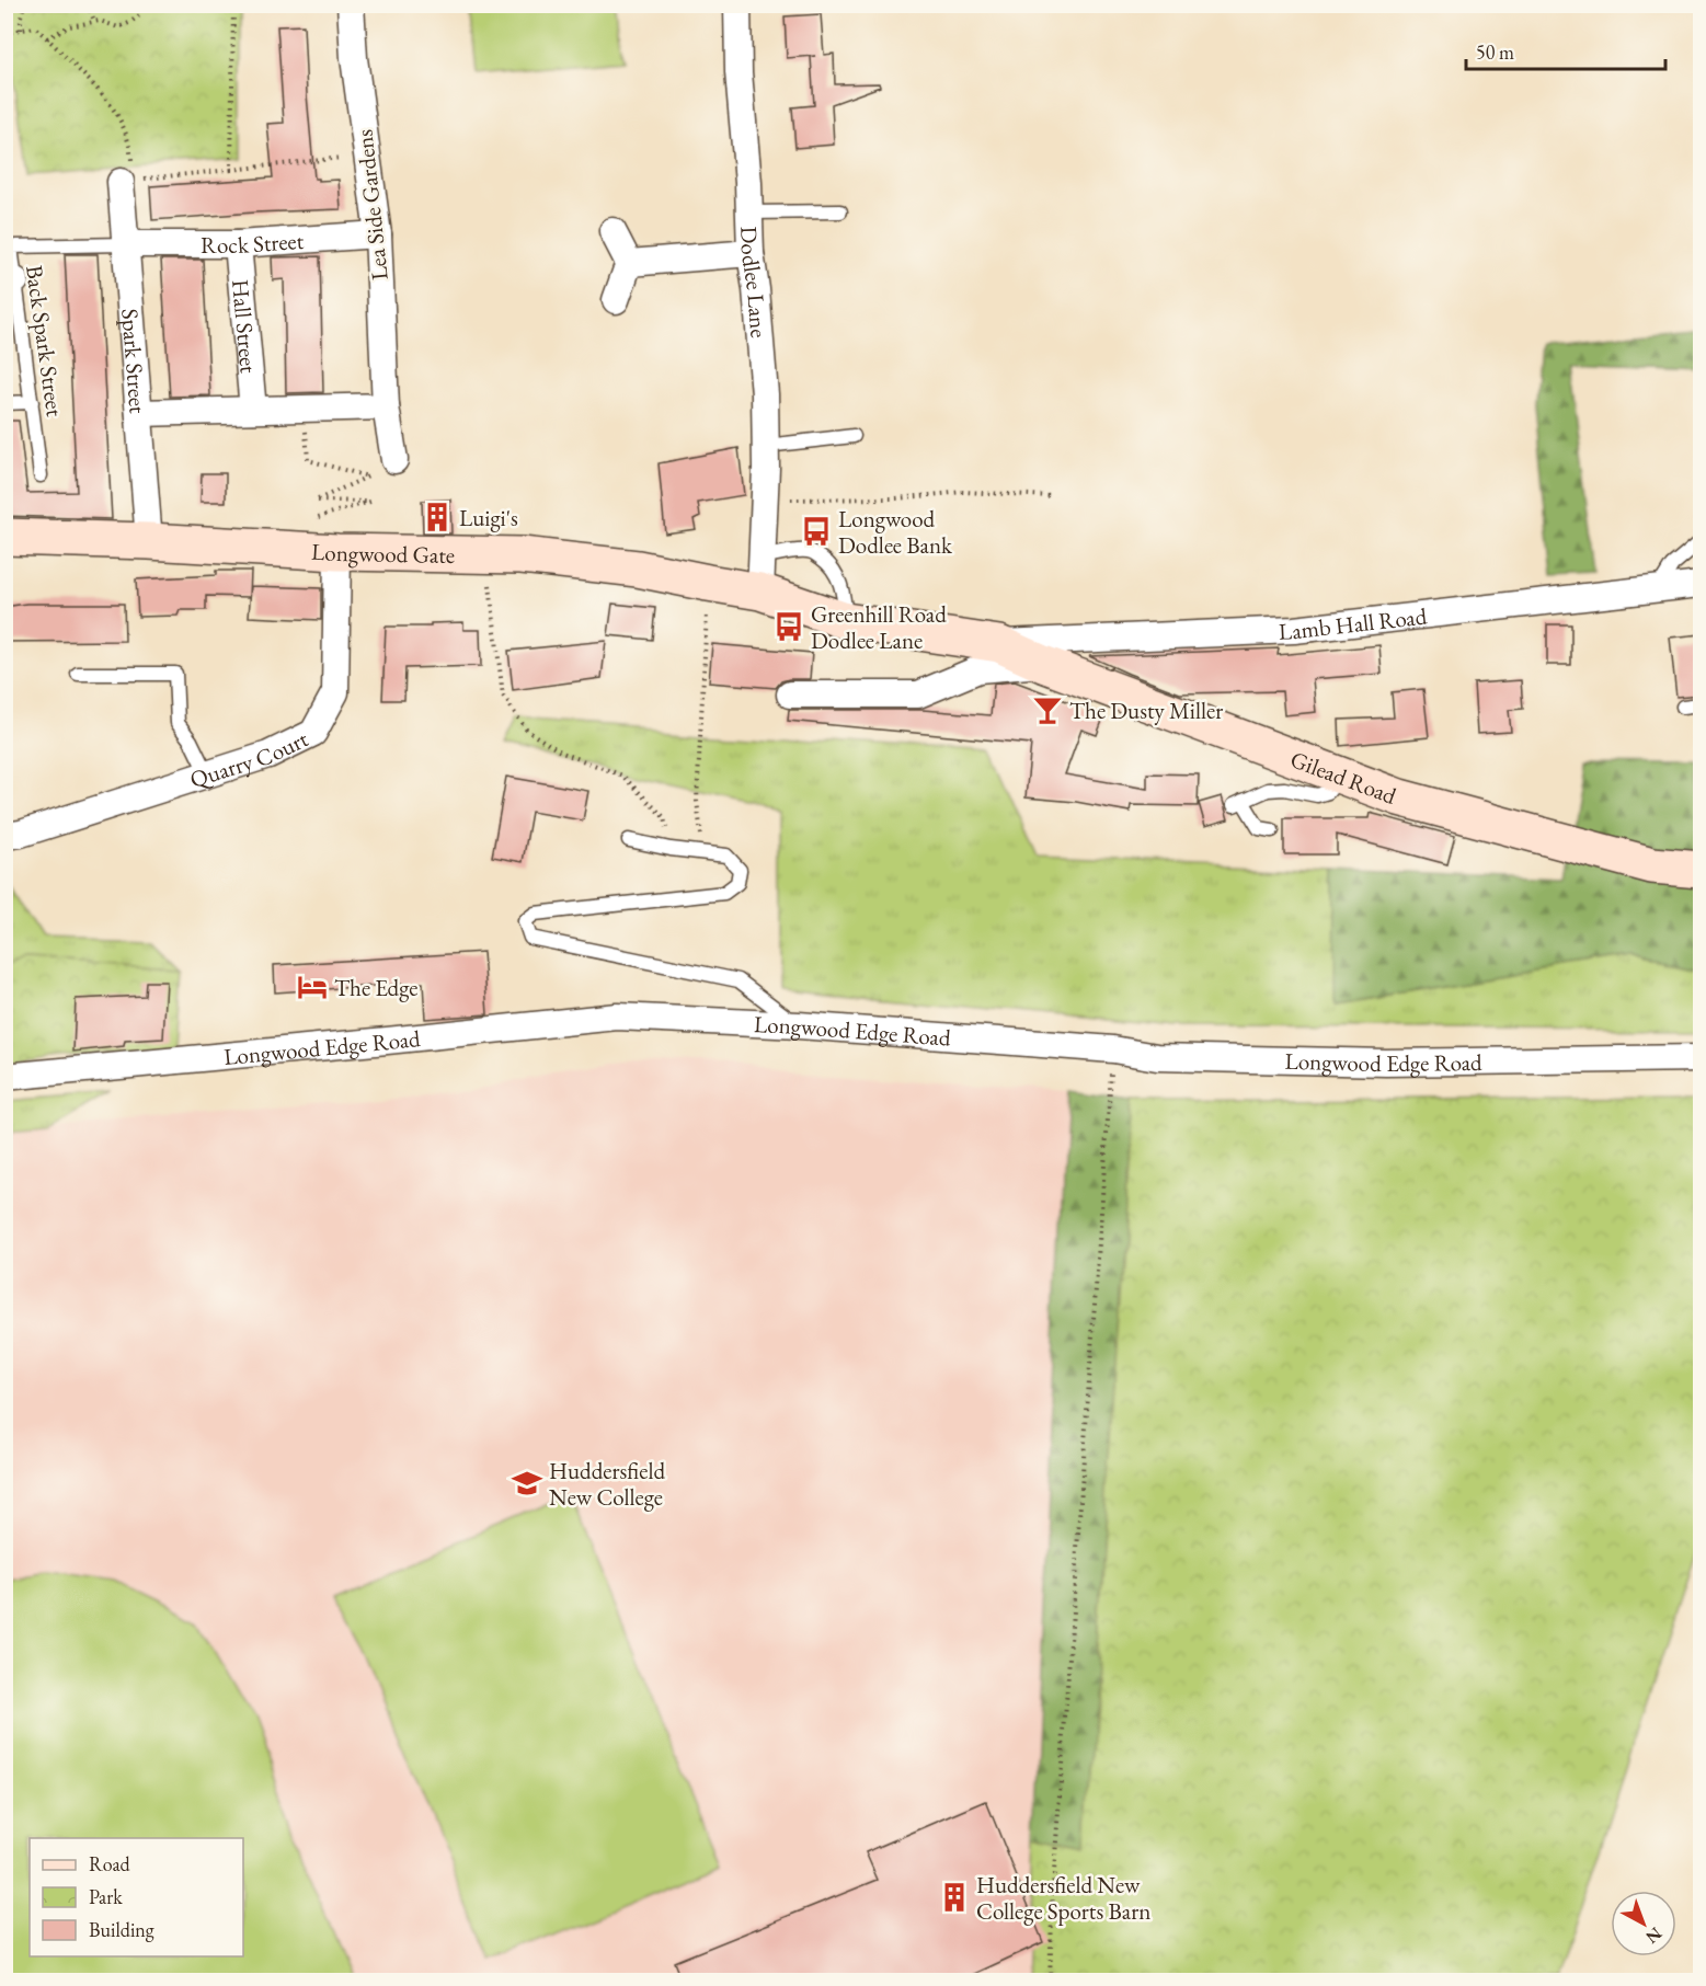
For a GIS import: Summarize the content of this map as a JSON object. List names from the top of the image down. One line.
{"streets":{"street":["Lea Side Gardens","Rock Street","Dodlee Lane","Hall Street","Spark Street","Longwood Gate","Lamb Hall Road","Quarry Court","Gilead Road","Longwood Edge Road"],"lane":["Back Spark Street"]},"crossings":[["Lea Side Gardens","Rock Street"],["Rock Street","Hall Street"],["Rock Street","Back Spark Street"],["Rock Street","Spark Street"],["Dodlee Lane","Longwood Gate"],["Back Spark Street","Spark Street"],["Spark Street","Longwood Gate"],["Longwood Gate","Quarry Court"],["Longwood Gate","Gilead Road"],["Lamb Hall Road","Gilead Road"]],"places":{"building":["Luigi's","Huddersfield New College Sports Barn"],"bus stop":["Longwood Dodlee Bank","Greenhill Road Dodlee Lane"],"bar":["The Dusty Miller"],"hotel":["The Edge"],"school or university":["Huddersfield New College"]},"legend":["Road","Park","Building"],"scale_bar":"50 m","north":"bottom right"}
